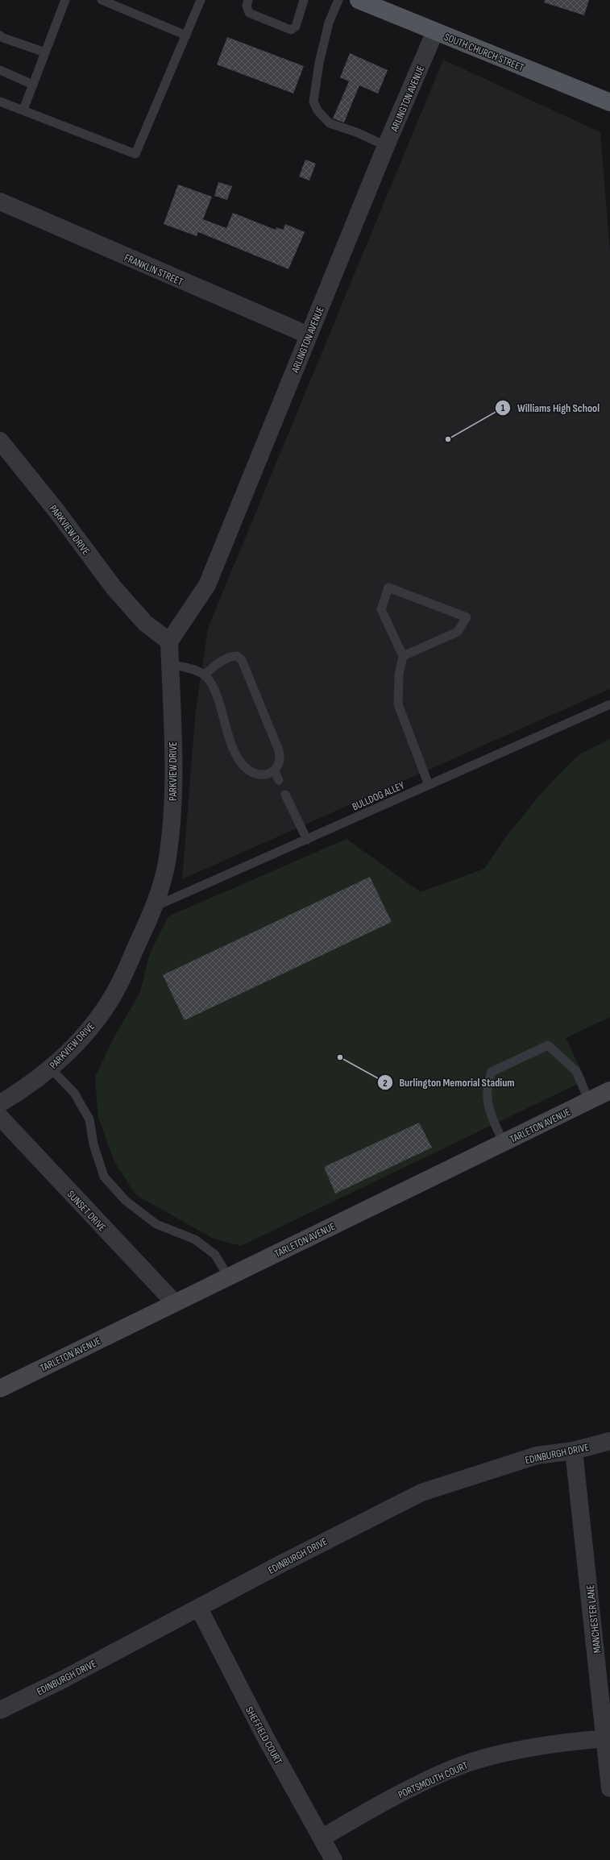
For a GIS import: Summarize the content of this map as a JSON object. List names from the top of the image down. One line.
{"streets":{"main road":["SOUTH CHURCH STREET"],"street":["ARLINGTON AVENUE","FRANKLIN STREET","PARKVIEW DRIVE","TARLETON AVENUE","SUNSET DRIVE","EDINBURGH DRIVE","MANCHESTER LANE","SHEFFIELD COURT","PORTSMOUTH COURT"],"lane":["BULLDOG ALLEY"]},"crossings":[["SOUTH CHURCH STREET","ARLINGTON AVENUE"],["ARLINGTON AVENUE","FRANKLIN STREET"],["ARLINGTON AVENUE","PARKVIEW DRIVE"],["PARKVIEW DRIVE","BULLDOG ALLEY"],["TARLETON AVENUE","SUNSET DRIVE"],["EDINBURGH DRIVE","MANCHESTER LANE"],["EDINBURGH DRIVE","SHEFFIELD COURT"],["MANCHESTER LANE","PORTSMOUTH COURT"],["SHEFFIELD COURT","PORTSMOUTH COURT"]],"places":["Williams High School","Burlington Memorial Stadium"]}
